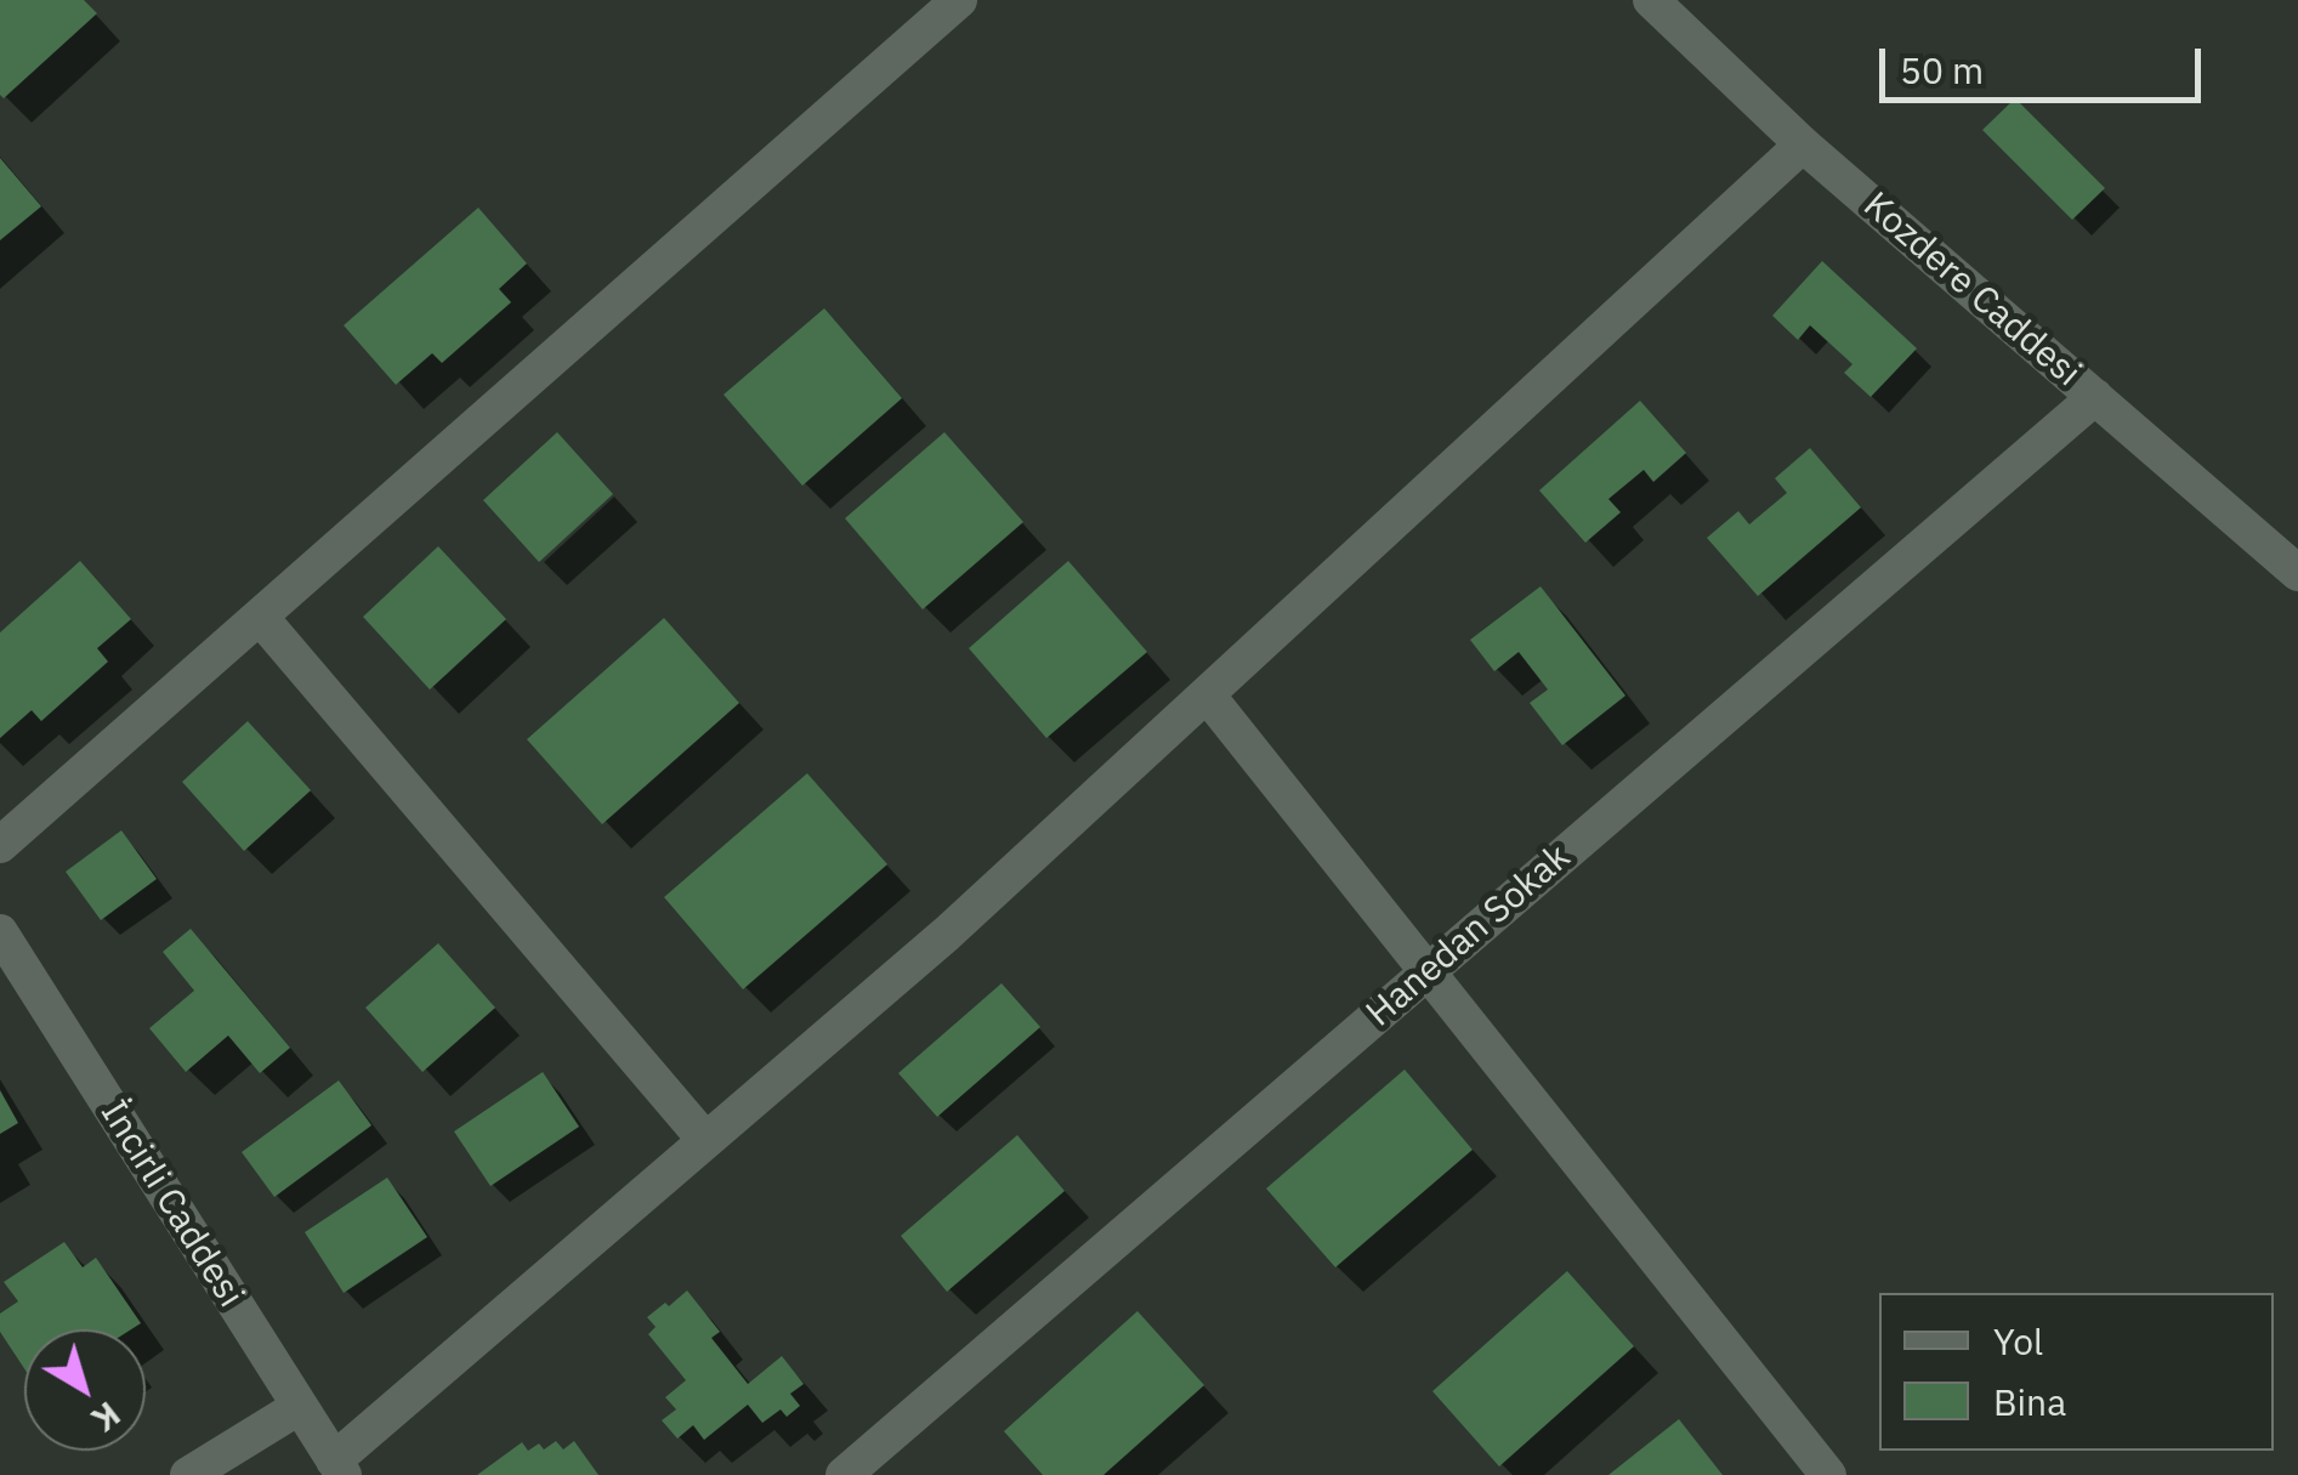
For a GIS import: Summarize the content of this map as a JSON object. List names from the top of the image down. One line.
{"streets":{"street":["Kozdere Caddesi","Hanedan Sokak","İncirli Caddesi"]},"crossings":[["Kozdere Caddesi","Hanedan Sokak"]],"legend":["Yol","Bina"],"scale_bar":"50 m","north":"bottom right"}
